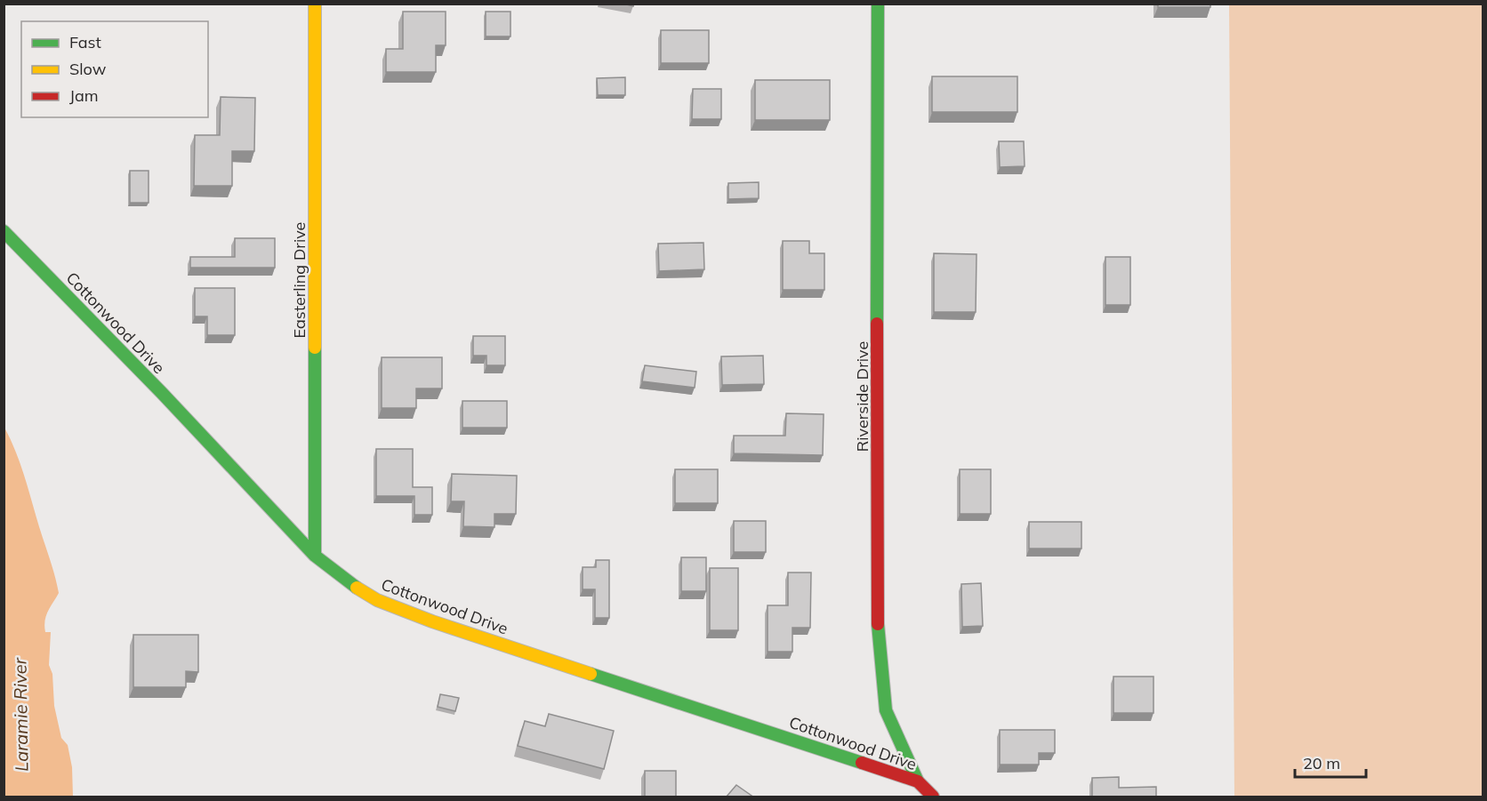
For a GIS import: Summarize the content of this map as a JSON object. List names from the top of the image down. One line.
{"streets":{"street":["Easterling Drive","Cottonwood Drive","Riverside Drive"]},"crossings":[["Easterling Drive","Cottonwood Drive"],["Cottonwood Drive","Riverside Drive"]],"water":["Laramie River"],"legend":["Fast","Slow","Jam"],"scale_bar":"20 m"}
